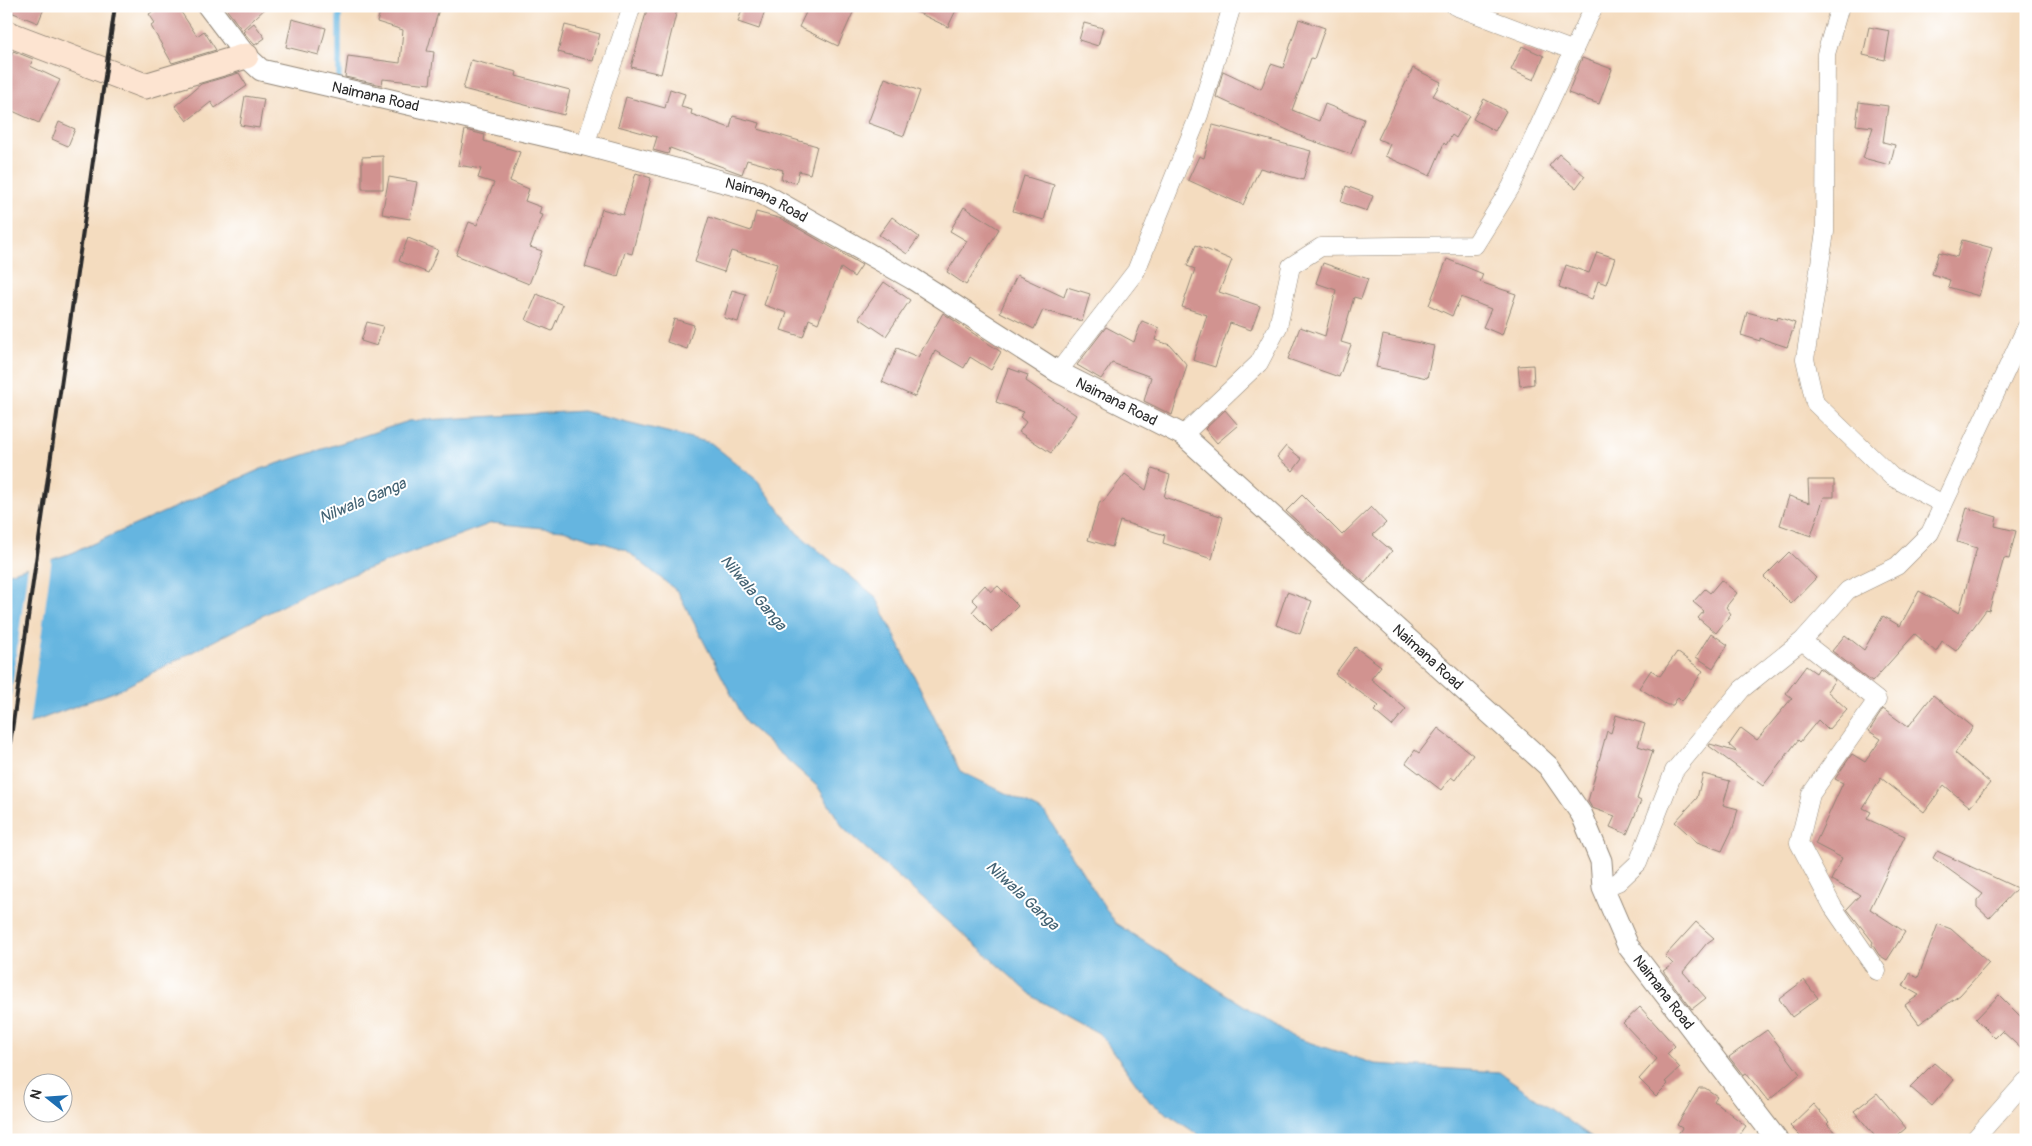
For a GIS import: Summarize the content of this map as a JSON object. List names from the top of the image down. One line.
{"streets":{"street":["Naimana Road"]},"water":["Nilwala Ganga"],"north":"left"}
